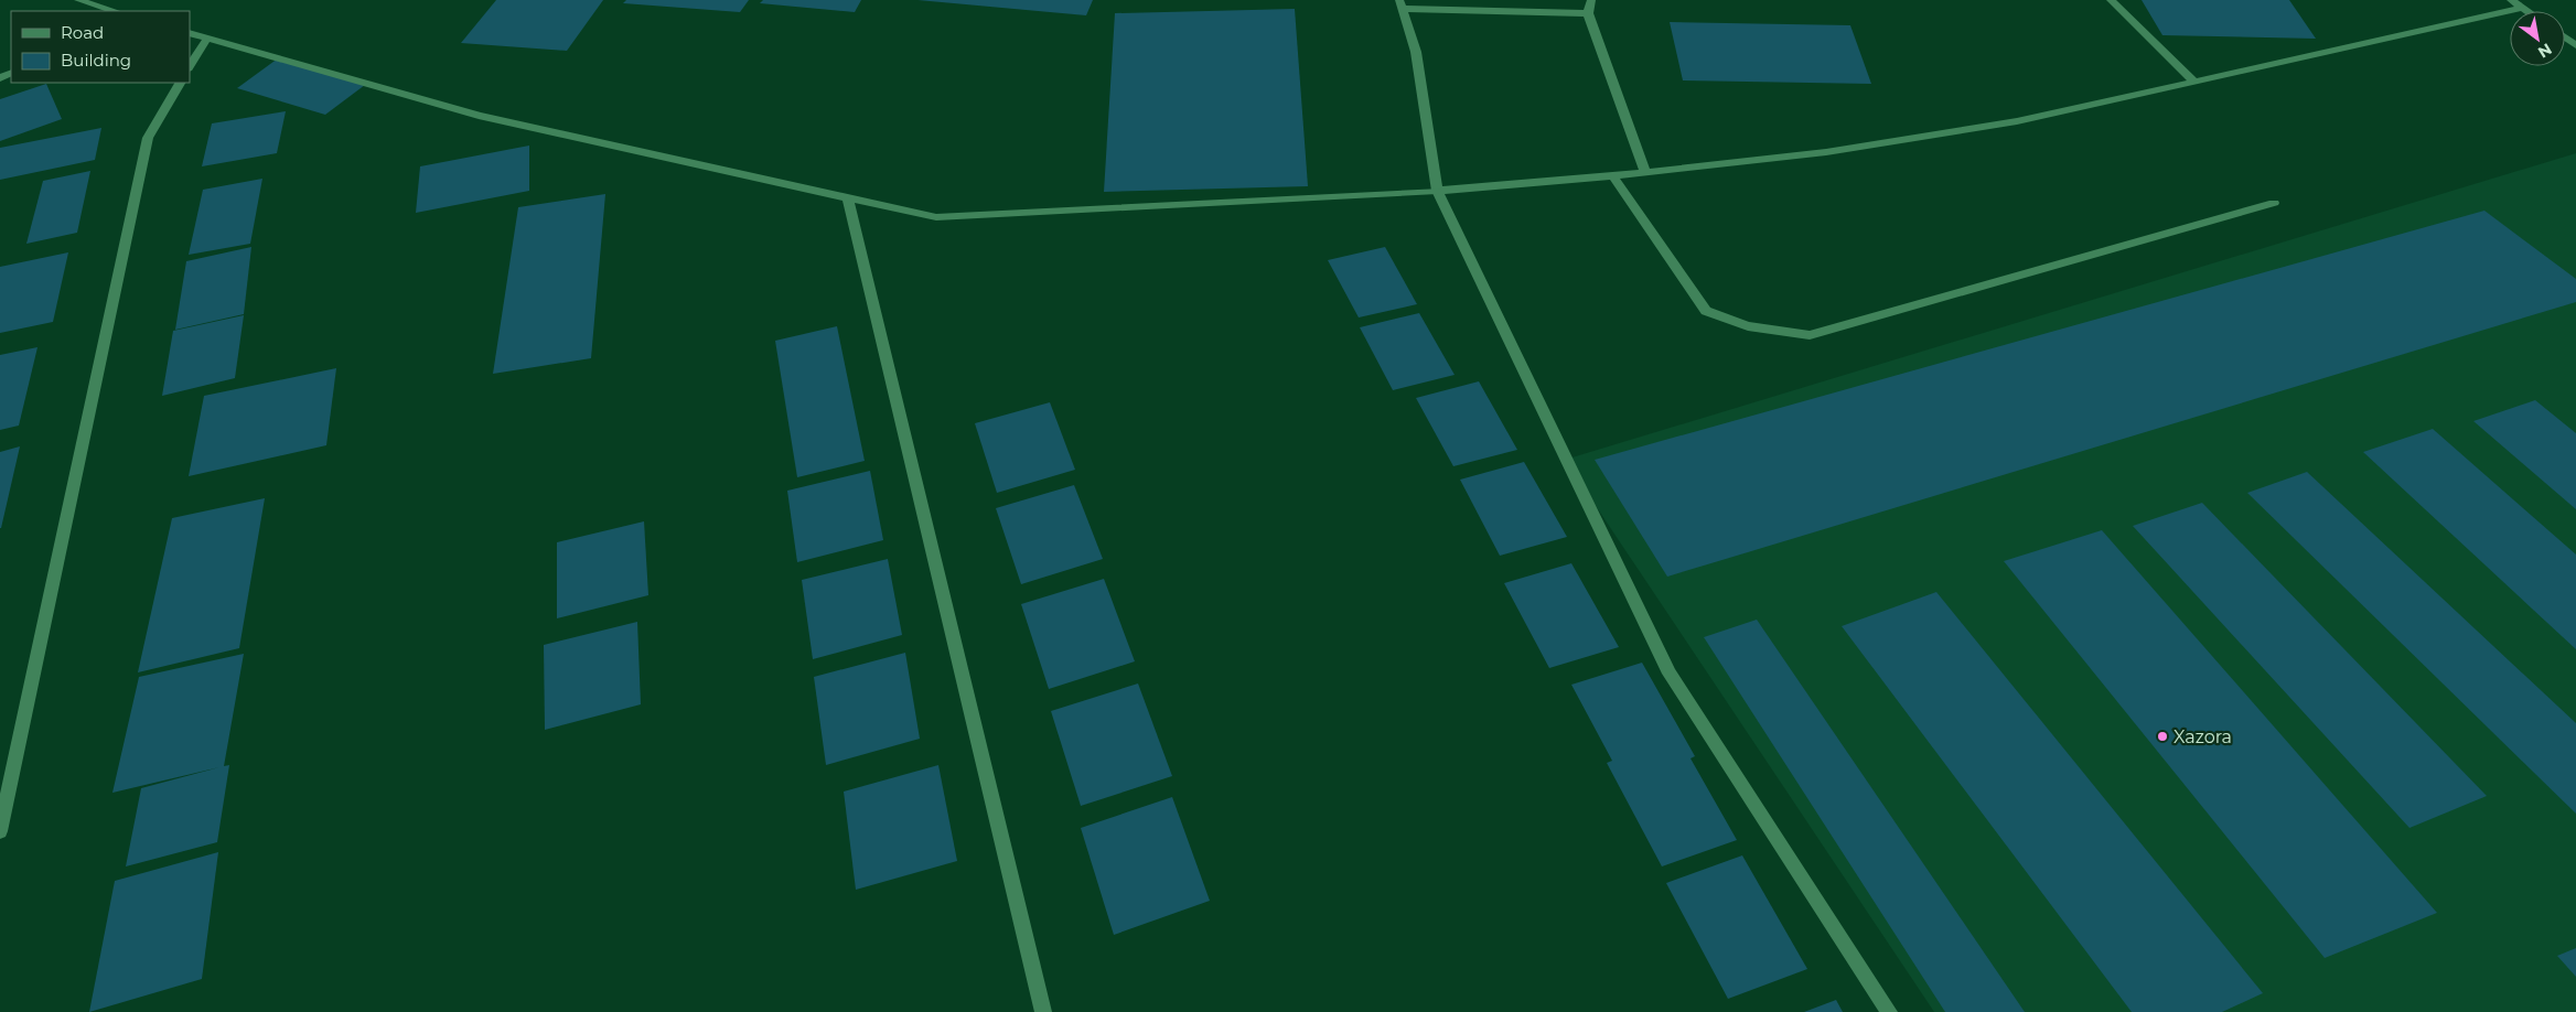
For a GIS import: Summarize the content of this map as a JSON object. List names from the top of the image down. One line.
{"places":["Xazora"],"legend":["Road","Building"],"north":"bottom right"}
